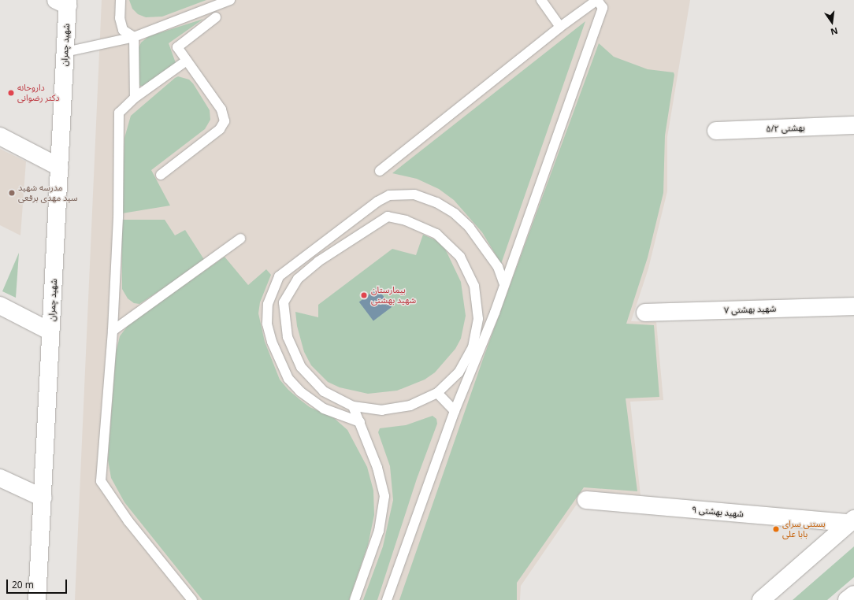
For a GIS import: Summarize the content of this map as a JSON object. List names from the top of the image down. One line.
{"streets":{"street":["شهید چمران","بهشتی ۵/۲","شهید بهشتی ۷","شهید بهشتی ۹"]},"places":["داروخانه دکتر رضوانی","مدرسه شهید سید مهدی برقعی","بیمارستان شهید بهشتی","بستنی سرای بابا علی"],"scale_bar":"20 m","north":"bottom"}
